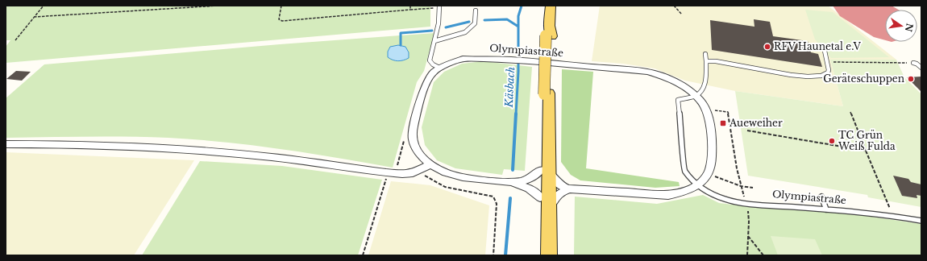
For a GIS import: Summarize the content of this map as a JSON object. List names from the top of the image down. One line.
{"streets":{"street":["Olympiastraße"]},"water":["Käsbach"],"places":{"other":["RFV Haunetal e.V","Geräteschuppen","TC Grün Weiß Fulda"],"transit":["Aueweiher"]},"north":"right"}
